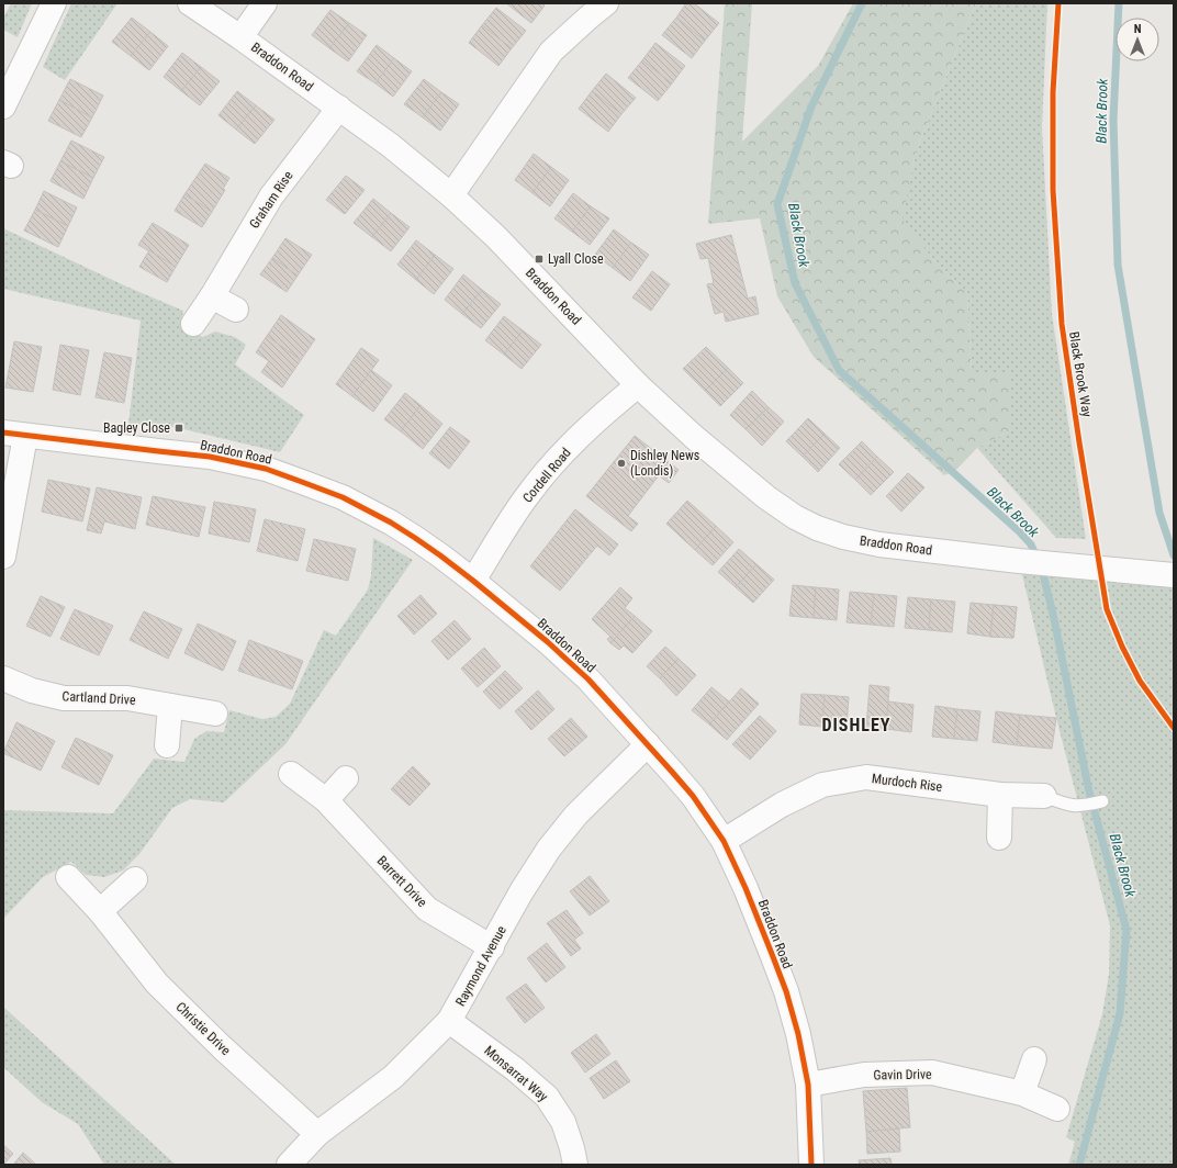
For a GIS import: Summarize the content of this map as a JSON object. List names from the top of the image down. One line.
{"streets":{"street":["Braddon Road","Graham Rise","Cordell Road","Cartland Drive","Murdoch Rise","Barrett Drive","Raymond Avenue","Christie Drive","Monsarrat Way","Gavin Drive"],"cycle path":["Black Brook Way"]},"crossings":[["Braddon Road","Graham Rise"],["Braddon Road","Cordell Road"],["Braddon Road","Murdoch Rise"],["Braddon Road","Raymond Avenue"],["Braddon Road","Gavin Drive"],["Barrett Drive","Raymond Avenue"],["Raymond Avenue","Christie Drive"],["Raymond Avenue","Monsarrat Way"]],"districts":["DISHLEY"],"water":["Black Brook"],"places":{"transit":["Lyall Close","Bagley Close"],"other":["Dishley News (Londis)"]},"north":"top"}
